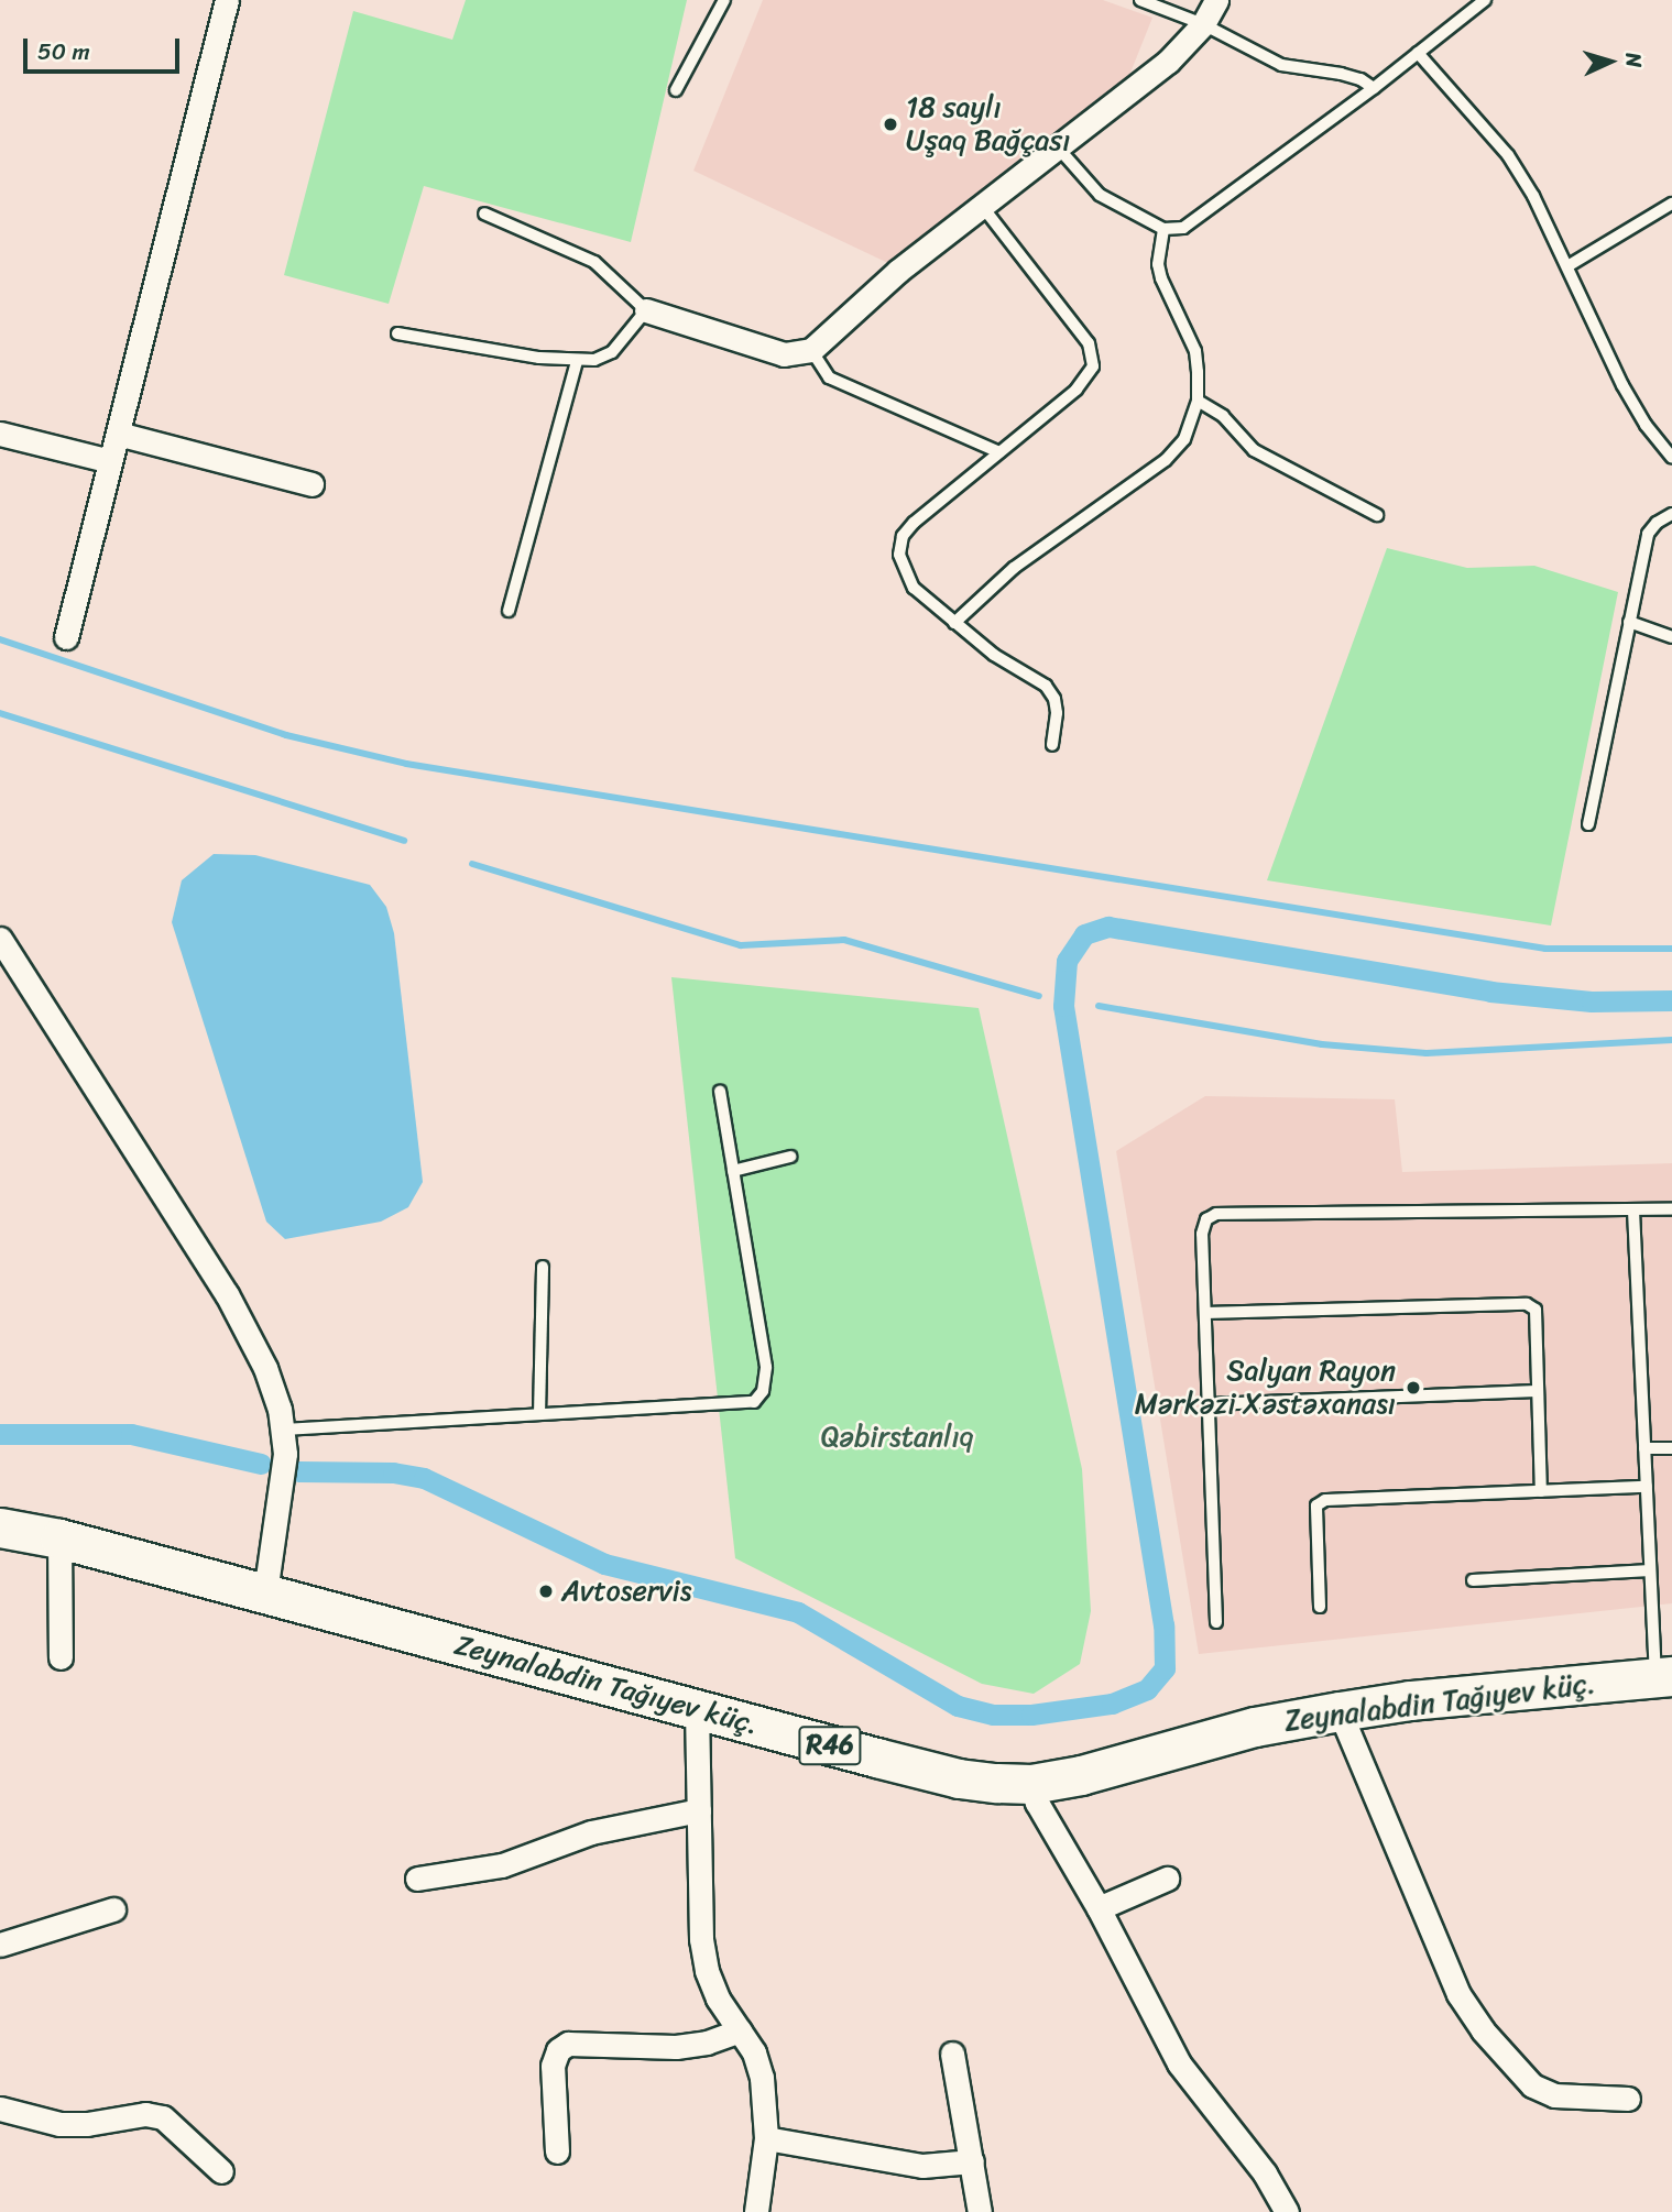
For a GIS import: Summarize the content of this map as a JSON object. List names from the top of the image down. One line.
{"streets":{"main road":["Zeynalabdin Tağıyev küç.","R46"]},"parks":["Qəbirstanlıq"],"places":["18 saylı Uşaq Bağçası","Salyan Rayon Mərkəzi Xəstəxanası","Avtoservis"],"scale_bar":"50 m","north":"right"}
